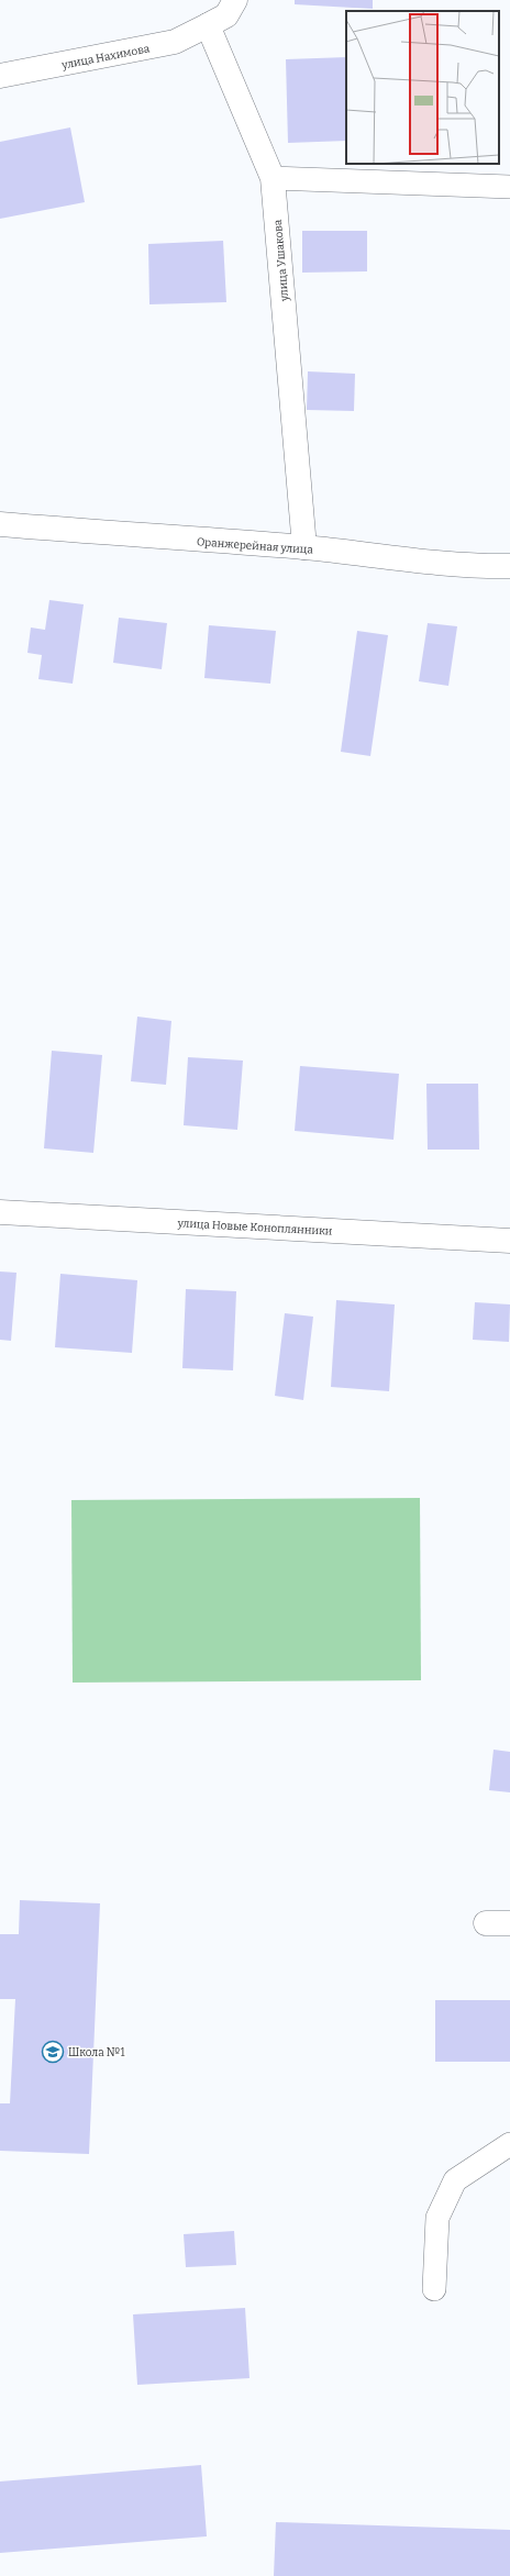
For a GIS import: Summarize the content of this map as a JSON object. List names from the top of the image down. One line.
{"streets":{"street":["улица Нахимова","улица Ушакова","Оранжерейная улица","улица Новые Коноплянники"]},"crossings":[["улица Нахимова","улица Ушакова"],["улица Ушакова","Оранжерейная улица"]],"places":{"school or university":["Школа №1"]}}
